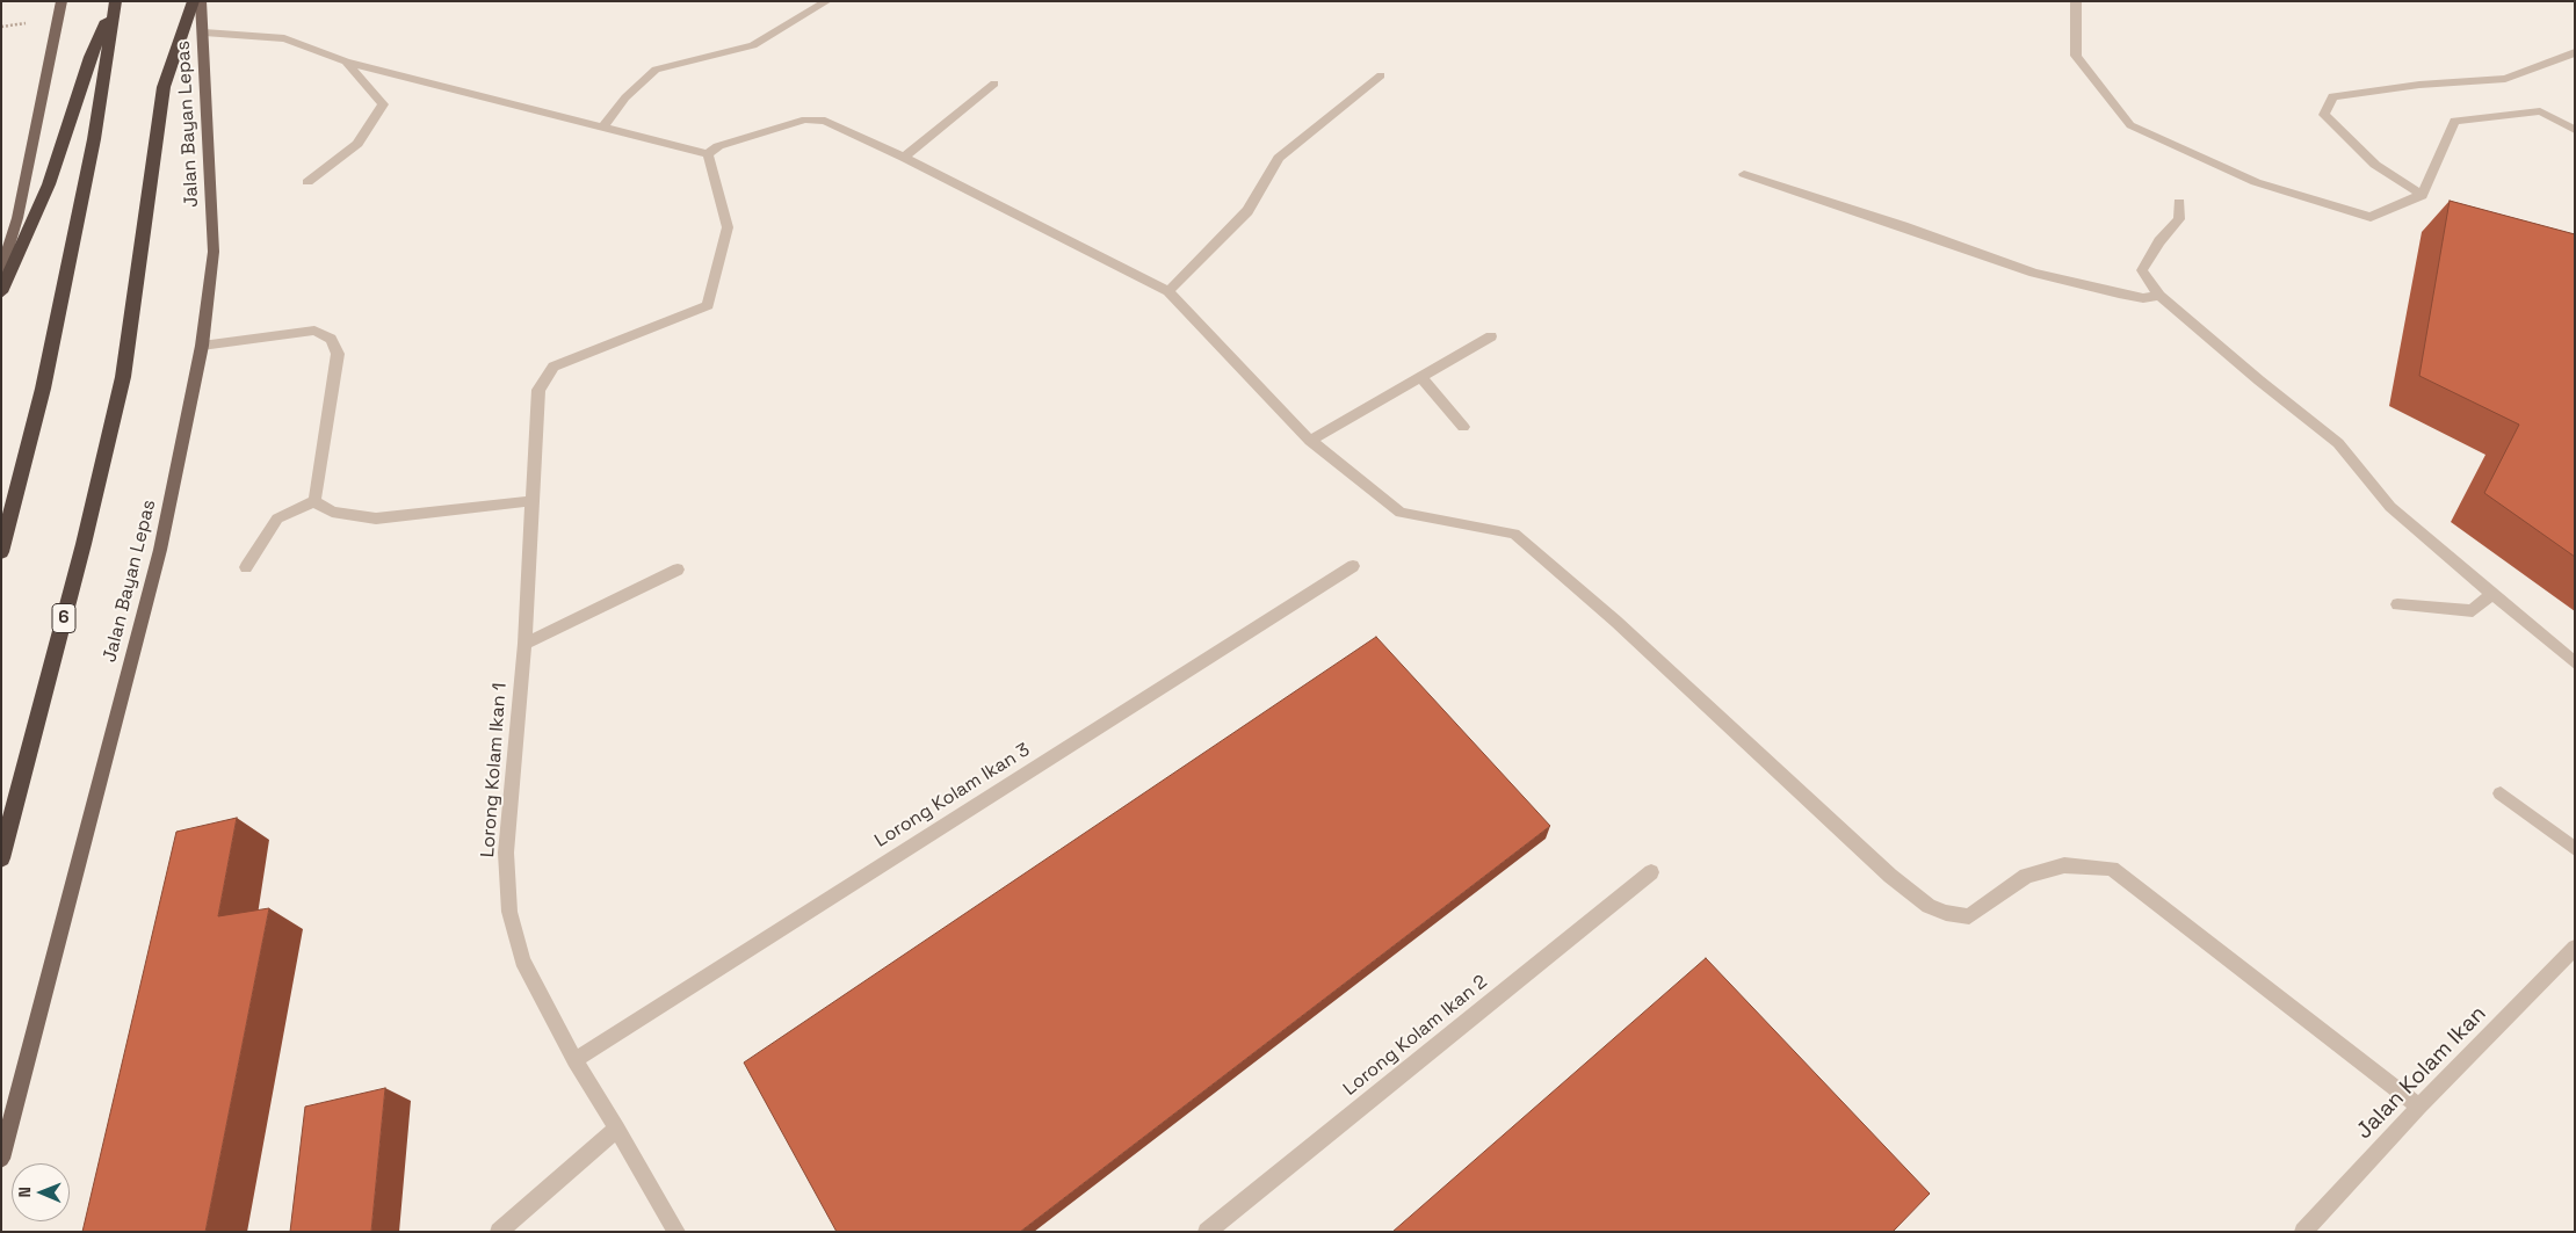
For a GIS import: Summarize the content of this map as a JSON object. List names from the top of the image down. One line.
{"streets":{"highway":["Jalan Bayan Lepas","6"],"street":["Lorong Kolam Ikan 1","Lorong Kolam Ikan 3","Lorong Kolam Ikan 2","Jalan Kolam Ikan"]},"crossings":[["Lorong Kolam Ikan 1","Lorong Kolam Ikan 3"]],"north":"left"}
